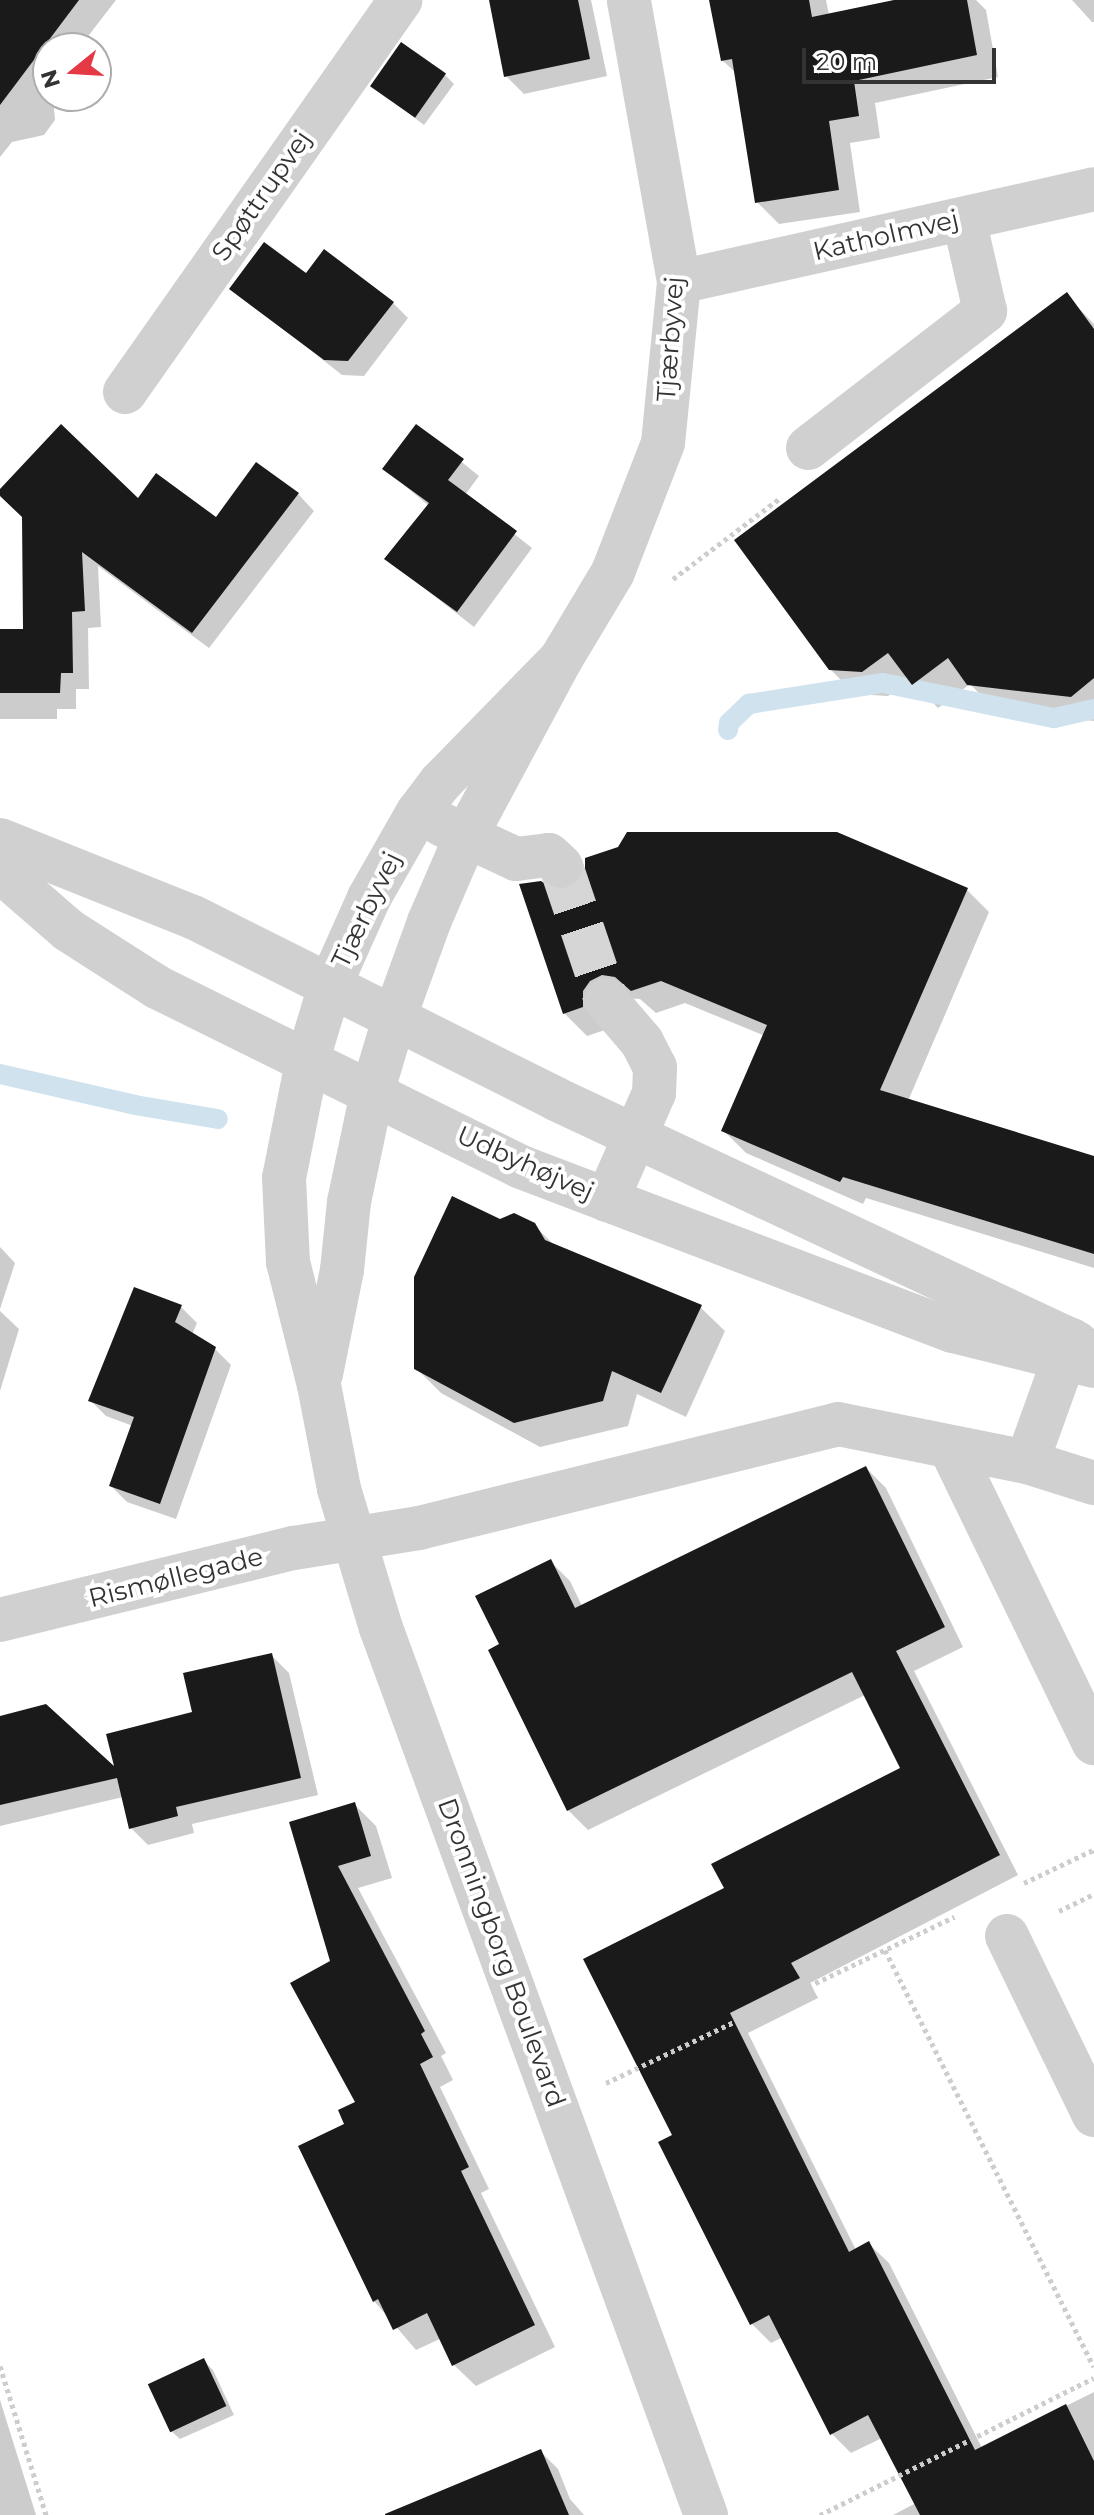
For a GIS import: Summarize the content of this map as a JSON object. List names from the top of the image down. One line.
{"streets":{"street":["Spøttrupvej","Katholmvej","Tjærbyvej","Udbyhøjvej","Rismøllegade","Dronningborg Boulevard"]},"crossings":[["Katholmvej","Tjærbyvej"],["Tjærbyvej","Udbyhøjvej"],["Tjærbyvej","Dronningborg Boulevard"],["Udbyhøjvej","Dronningborg Boulevard"],["Rismøllegade","Dronningborg Boulevard"]],"scale_bar":"20 m","north":"left"}
